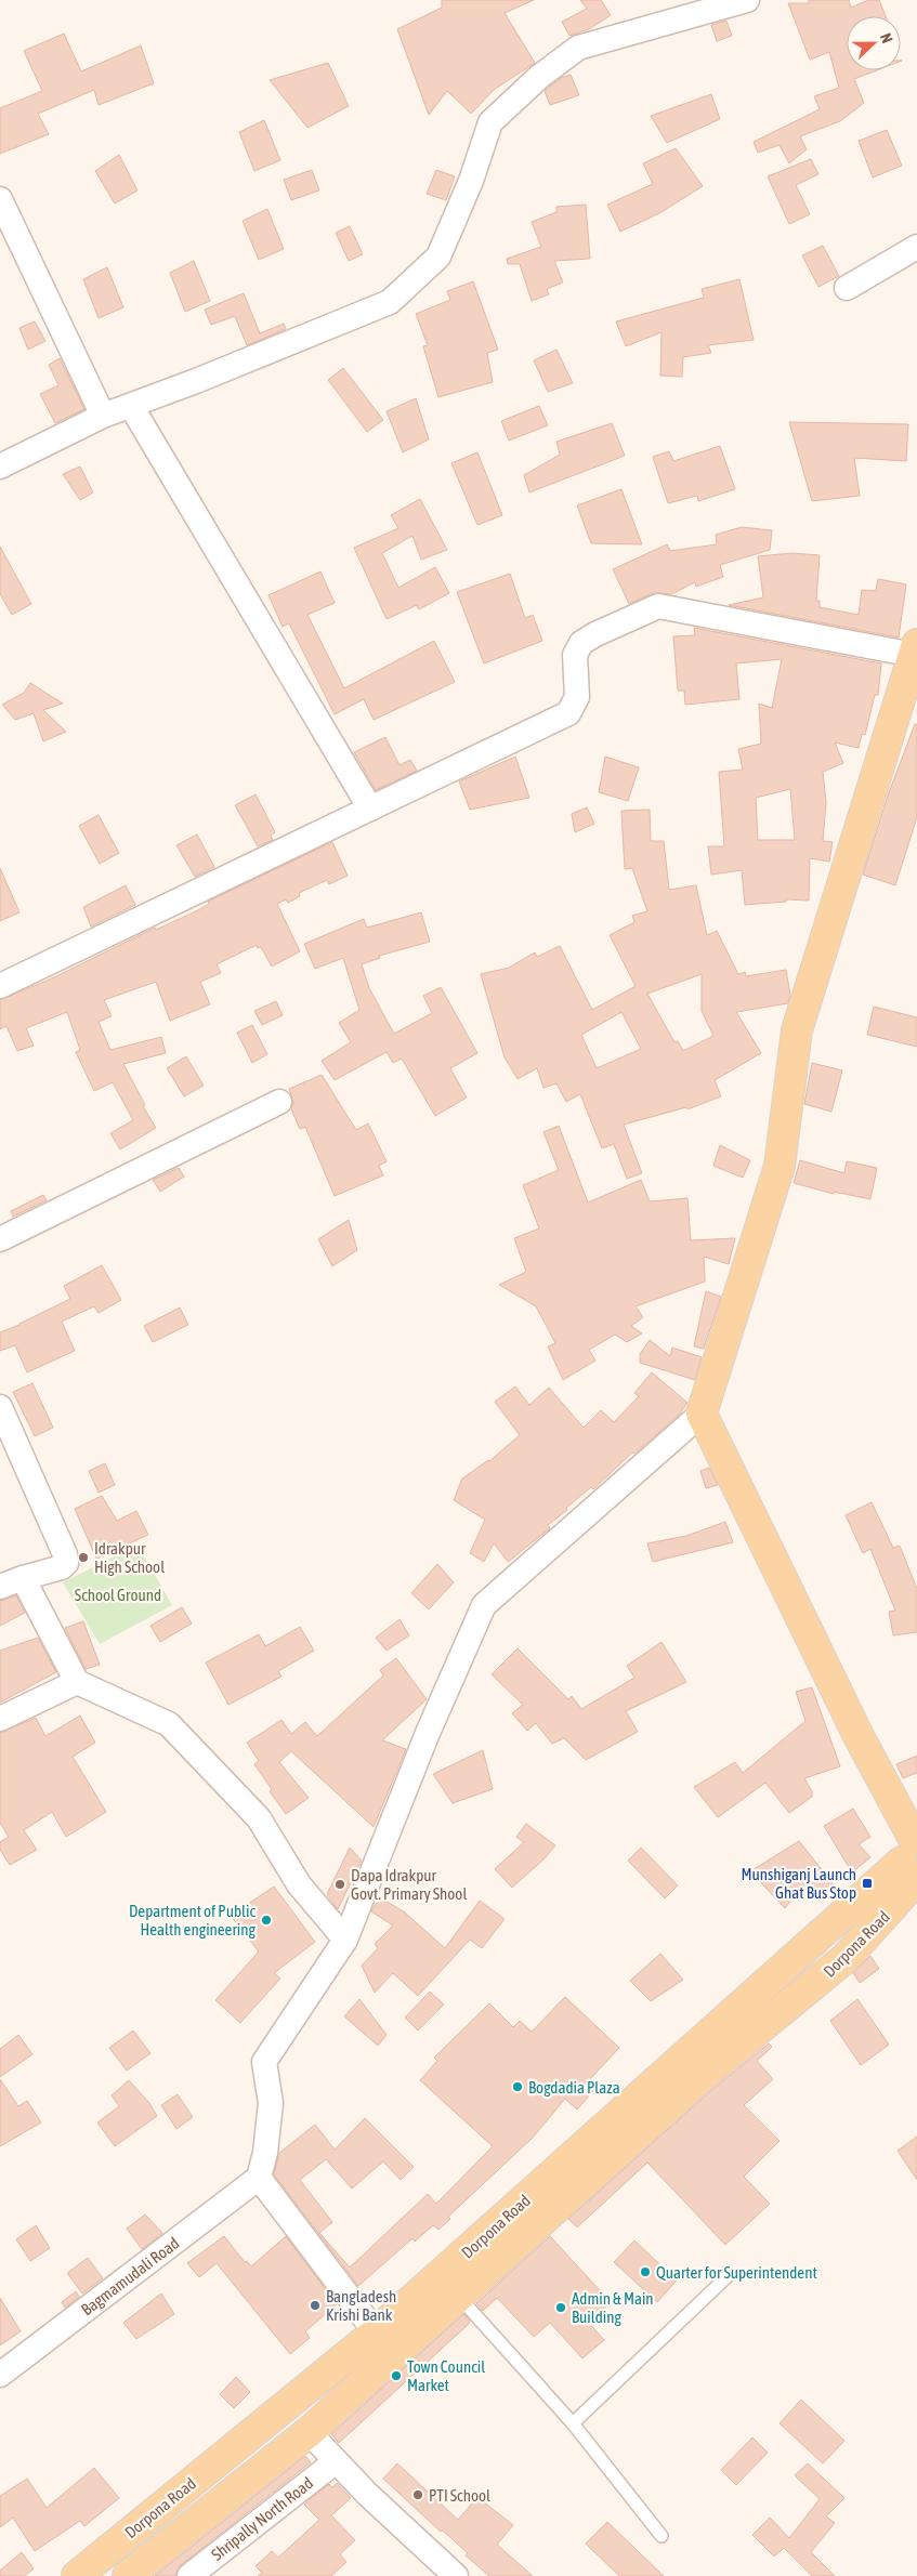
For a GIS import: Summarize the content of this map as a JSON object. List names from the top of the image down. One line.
{"streets":{"main road":["Dorpona Road"],"street":["Bagmamudali Road","Shripally North Road"]},"parks":["School Ground"],"places":{"other":["Idrakpur High School","Dapa Idrakpur Govt. Primary Shool","Department of Public Health engineering","Bogdadia Plaza","Quarter for Superintendent","Bangladesh Krishi Bank","Admin & Main Building","Town Council Market","PTI School"],"transit":["Munshiganj Launch Ghat Bus Stop"]},"north":"right"}
